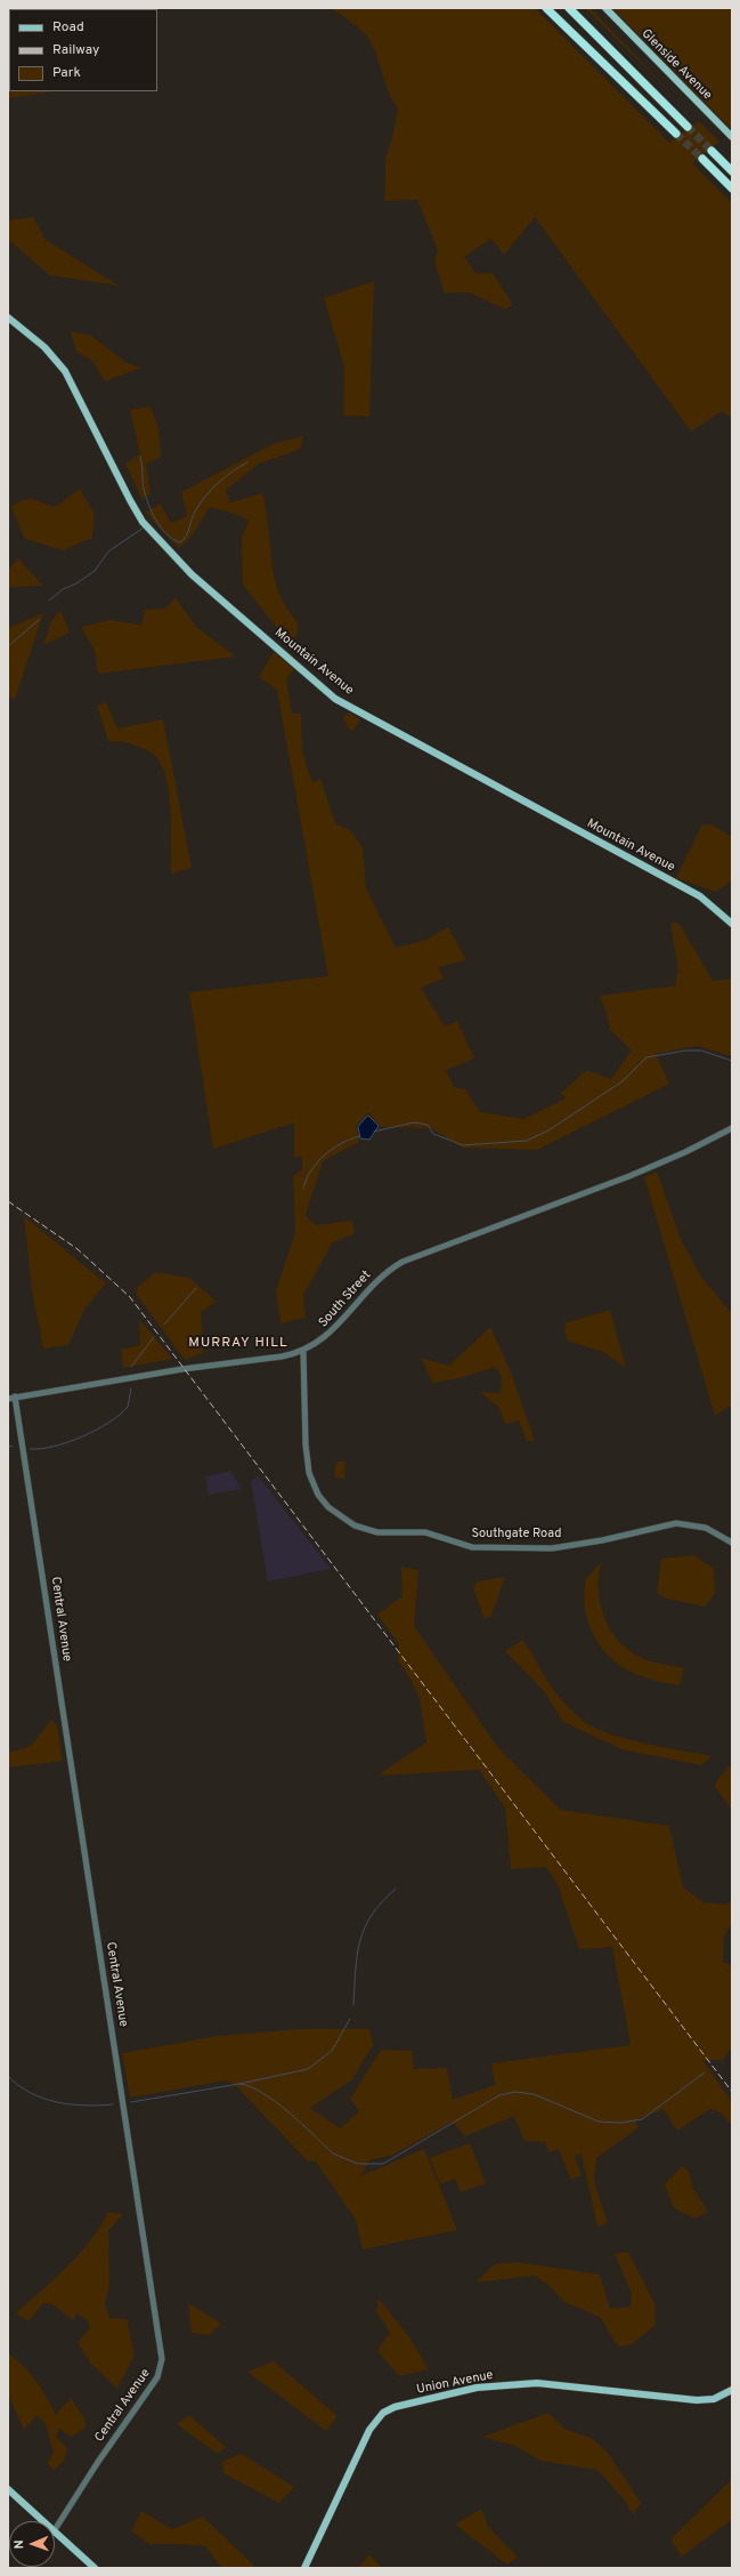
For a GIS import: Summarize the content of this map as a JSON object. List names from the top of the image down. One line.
{"streets":{"main road":["Glenside Avenue","Mountain Avenue","Union Avenue"],"street":["South Street","Southgate Road","Central Avenue"]},"crossings":[["South Street","Southgate Road"],["South Street","Central Avenue"]],"districts":["MURRAY HILL"],"legend":["Road","Railway","Park"],"north":"left"}
